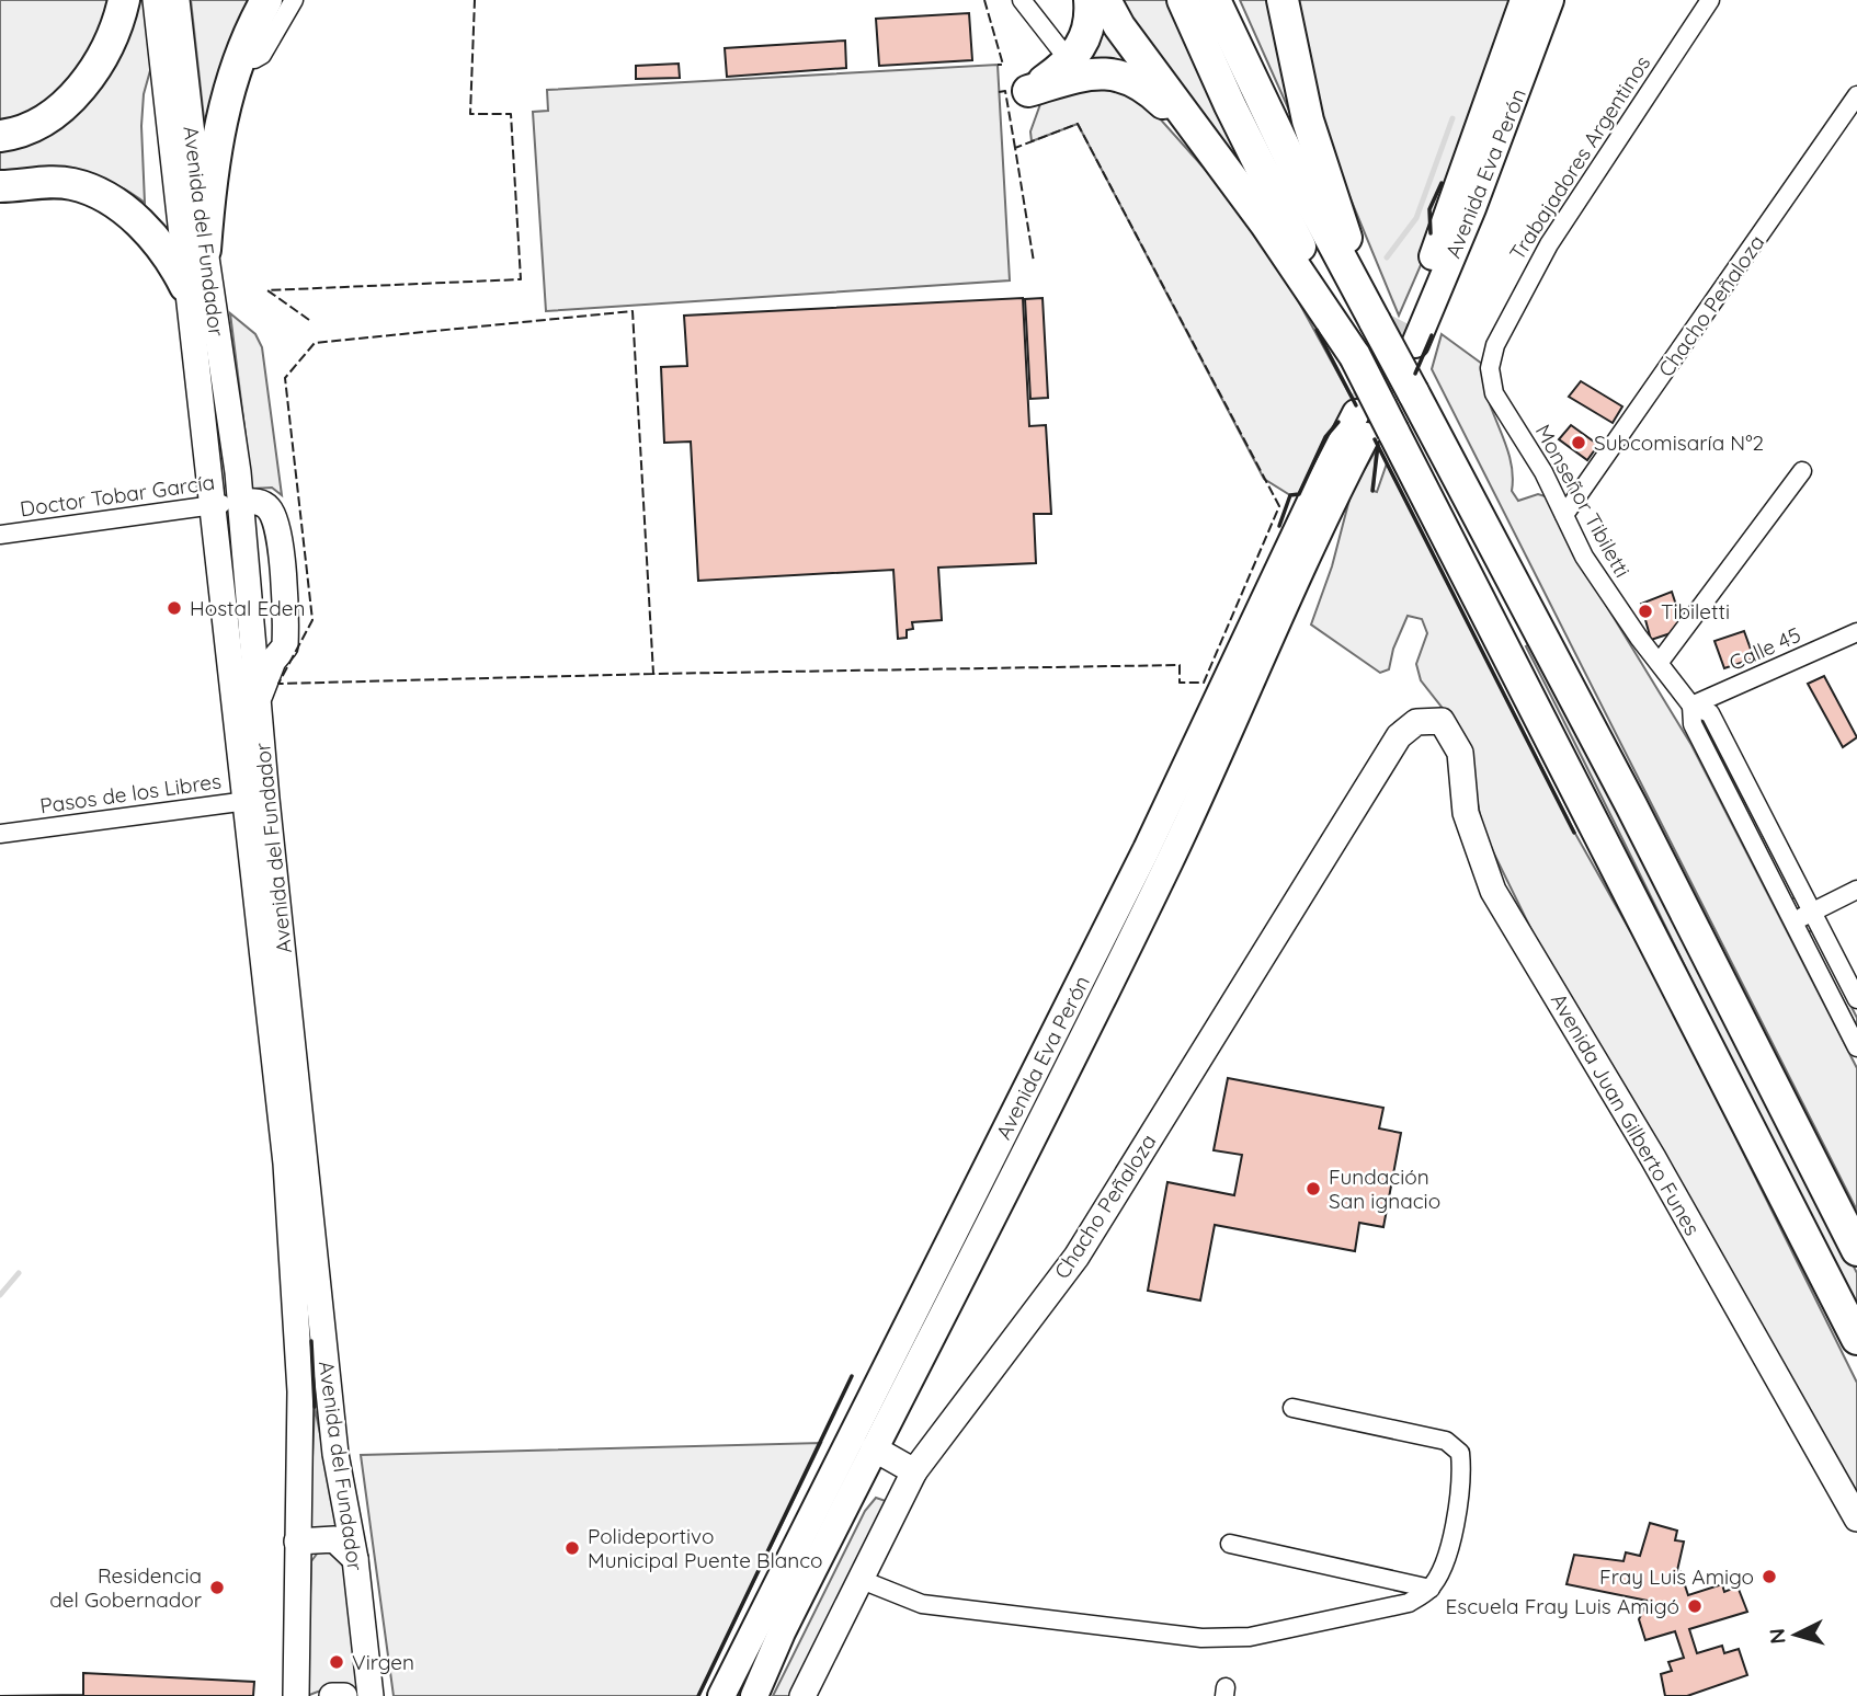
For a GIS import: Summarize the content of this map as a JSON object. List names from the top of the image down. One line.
{"streets":{"main road":["Avenida Eva Perón","Avenida del Fundador","Chacho Peñaloza","Avenida Juan Gilberto Funes"],"street":["Trabajadores Argentinos","Doctor Tobar García","Monseñor Tibiletti","Calle 45","Pasos de los Libres"]},"crossings":[["Trabajadores Argentinos","Monseñor Tibiletti"],["Avenida del Fundador","Doctor Tobar García"],["Avenida del Fundador","Pasos de los Libres"],["Chacho Peñaloza","Monseñor Tibiletti"],["Chacho Peñaloza","Avenida Juan Gilberto Funes"],["Monseñor Tibiletti","Calle 45"]],"places":["Subcomisaría N°2","Hostal Eden","Tibiletti","Fundación San ignacio","Polideportivo Municipal Puente Blanco","Fray Luis Amigo","Residencia del Gobernador","Escuela Fray Luis Amigó","Virgen"],"north":"left"}
